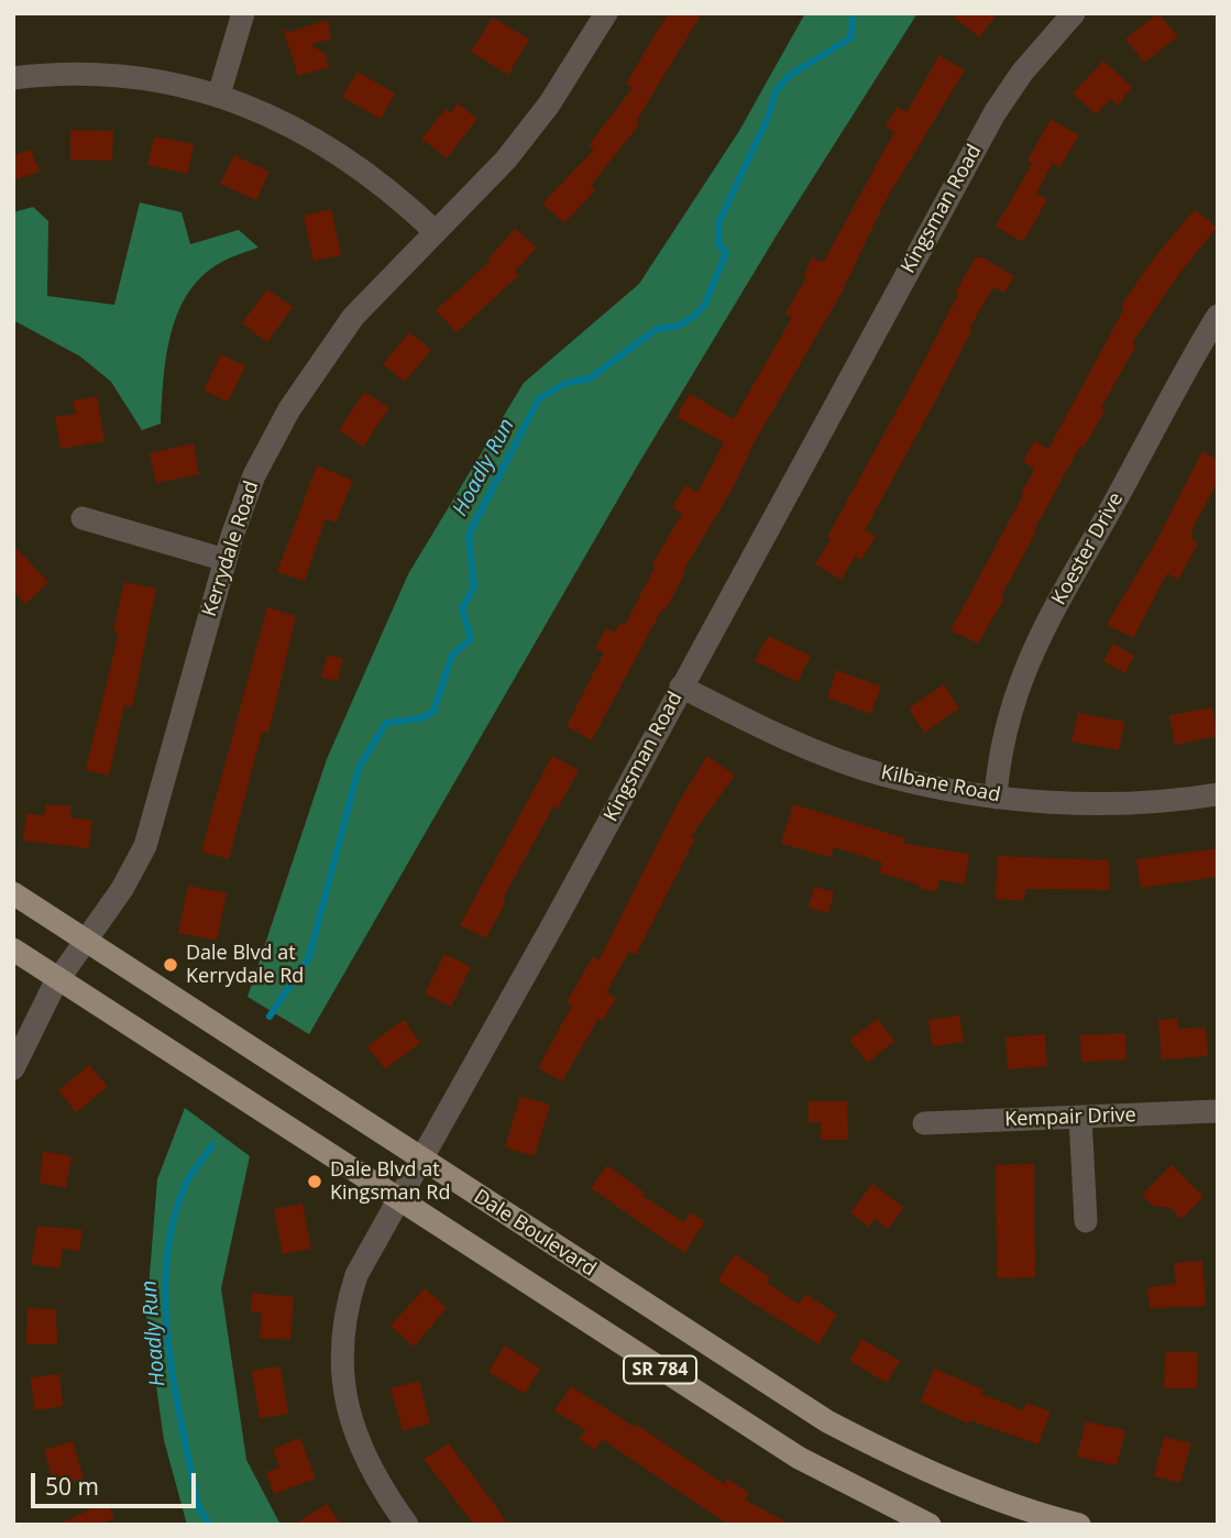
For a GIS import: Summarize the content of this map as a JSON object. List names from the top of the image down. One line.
{"streets":{"main road":["Dale Boulevard","SR 784"],"street":["Kingsman Road","Kerrydale Road","Koester Drive","Kilbane Road","Kempair Drive"]},"crossings":[["Kingsman Road","Kilbane Road"],["Kingsman Road","Dale Boulevard"],["Kingsman Road","SR 784"],["Kerrydale Road","Dale Boulevard"],["Kerrydale Road","SR 784"],["Koester Drive","Kilbane Road"]],"water":["Hoadly Run"],"places":["Dale Blvd at Kerrydale Rd","Dale Blvd at Kingsman Rd"],"scale_bar":"50 m"}
